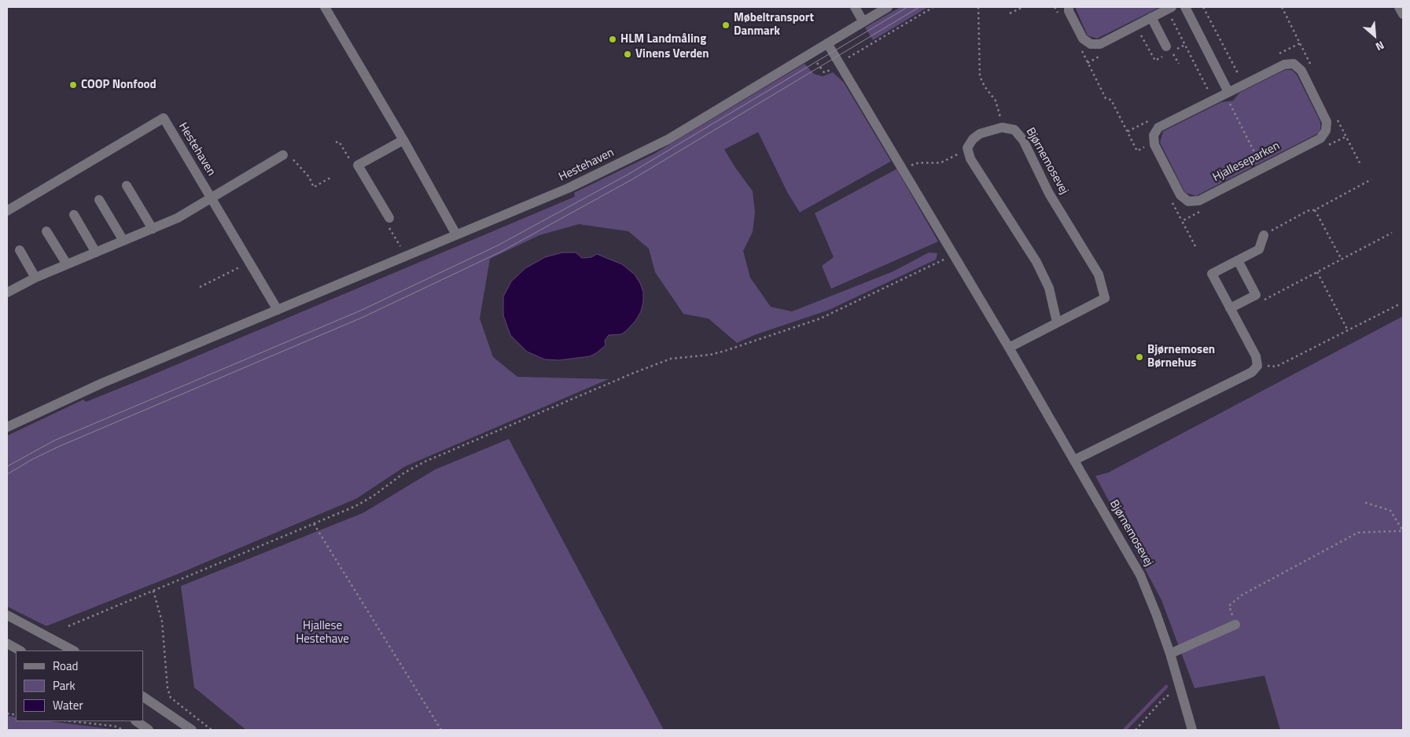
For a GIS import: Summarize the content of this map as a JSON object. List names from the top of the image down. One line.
{"streets":{"street":["Hestehaven","Bjørnemosevej","Hjalleseparken"]},"crossings":[["Hestehaven","Bjørnemosevej"]],"parks":["Hjallese Hestehave"],"places":["Møbeltransport Danmark","HLM Landmåling","Vinens Verden","COOP Nonfood","Bjørnemosen Børnehus"],"legend":["Road","Park","Water"],"north":"bottom right"}
